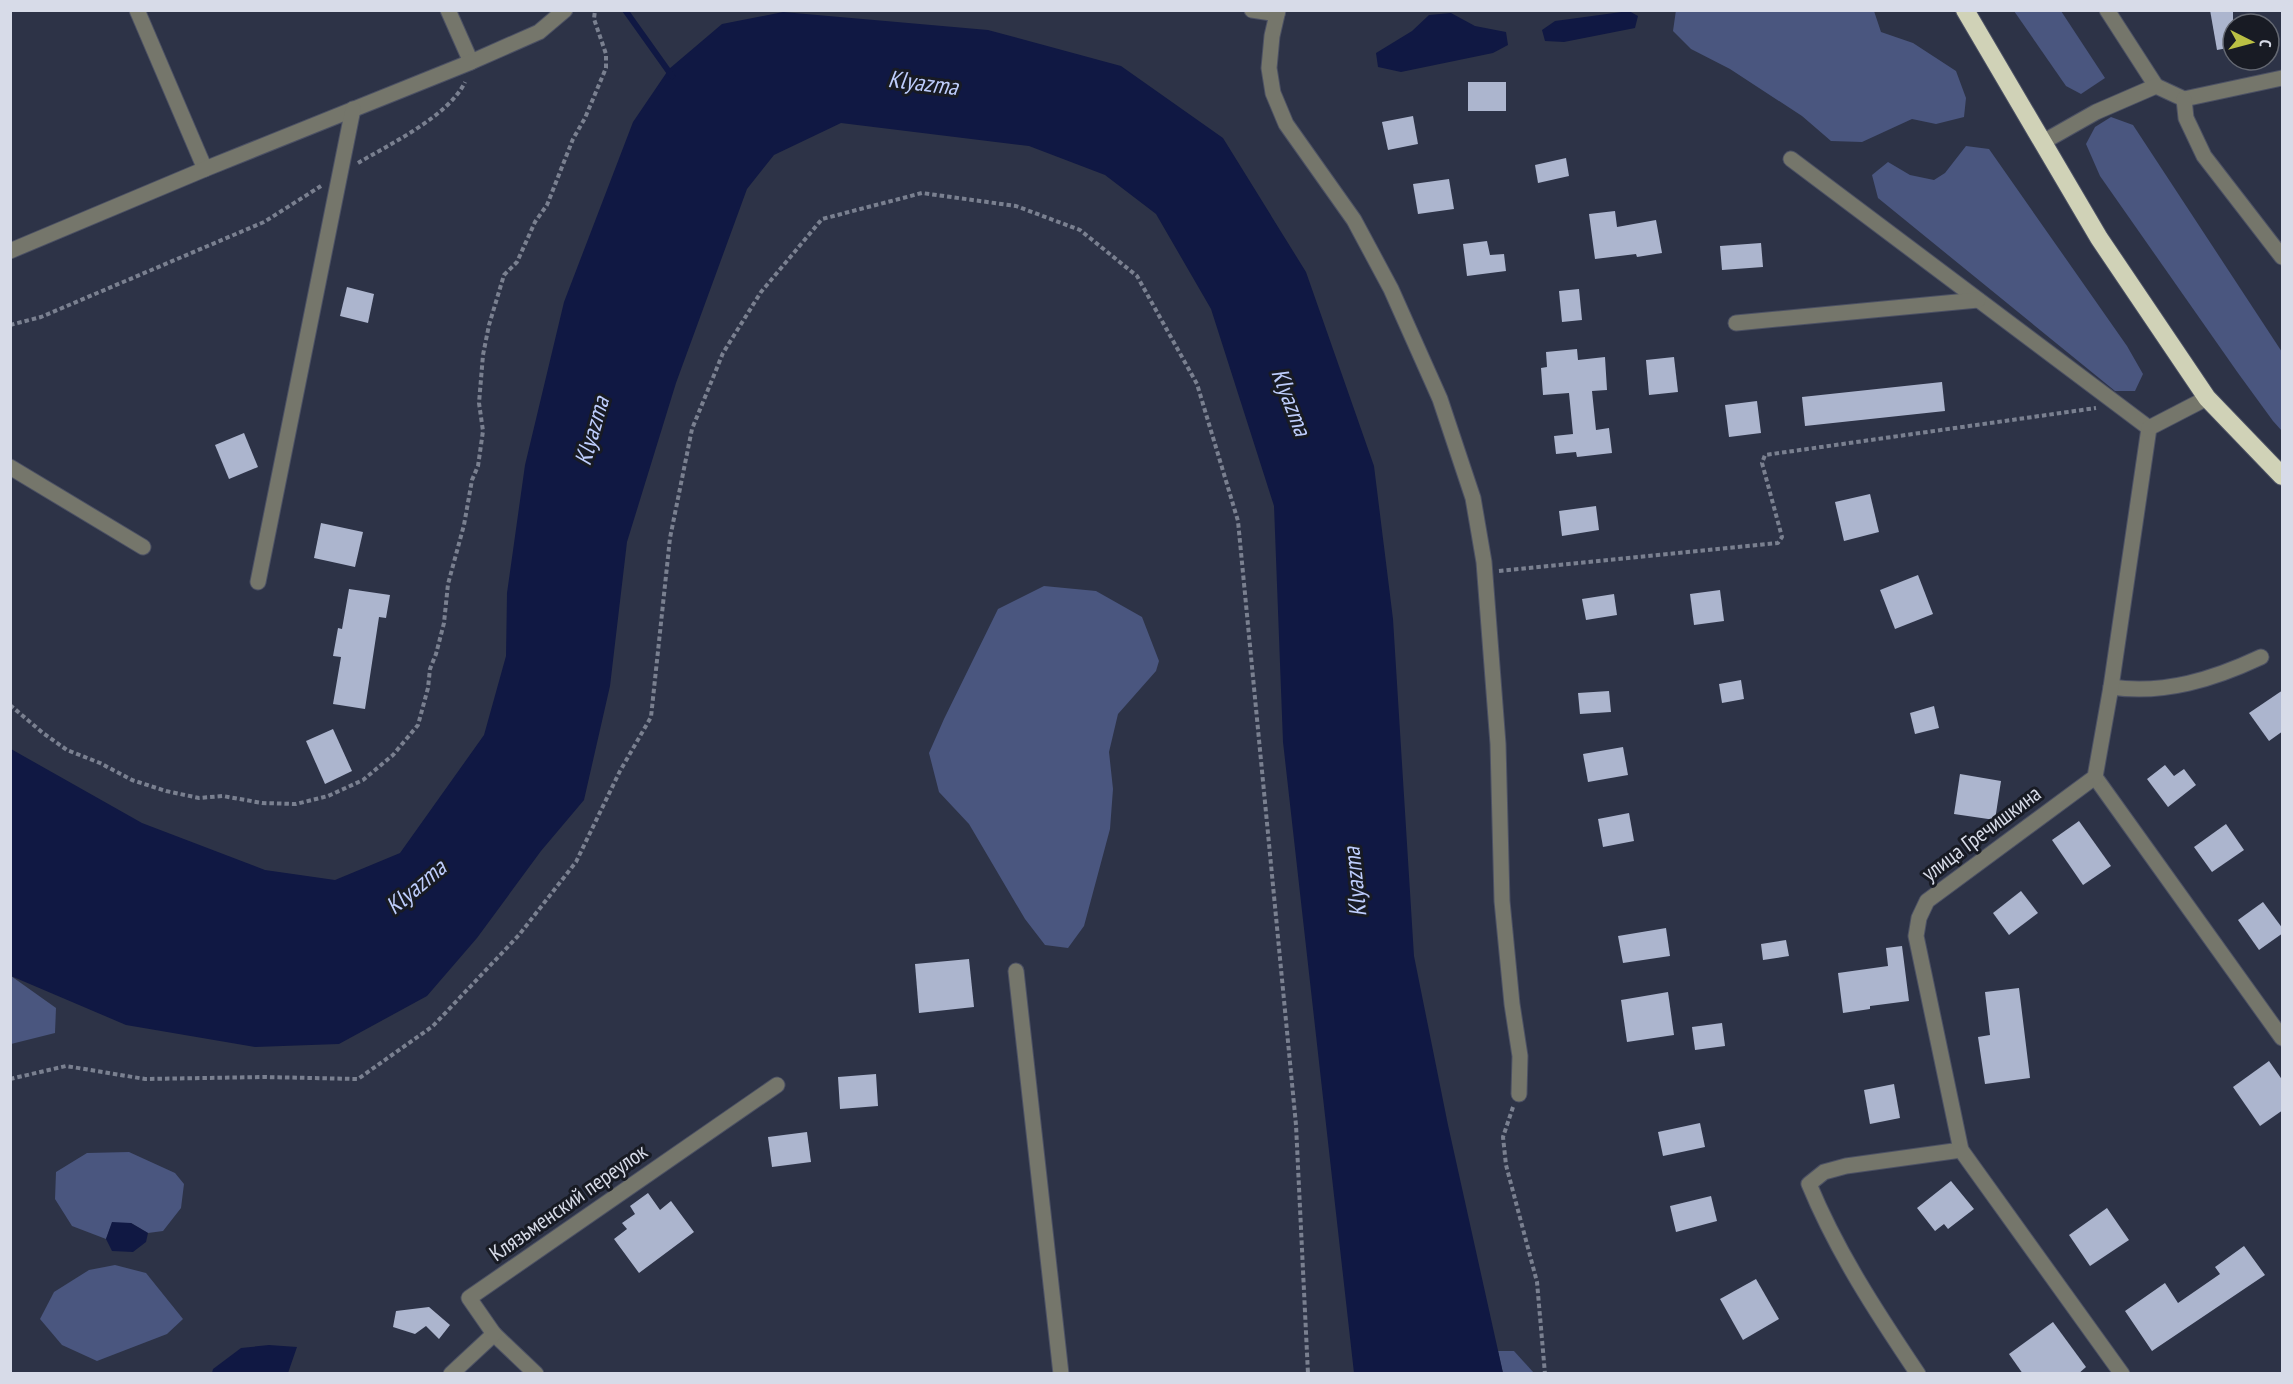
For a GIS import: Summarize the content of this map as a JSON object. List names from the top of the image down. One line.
{"streets":{"street":["улица Гречишкина","Клязьменский переулок"]},"water":["Klyazma"],"north":"right"}
